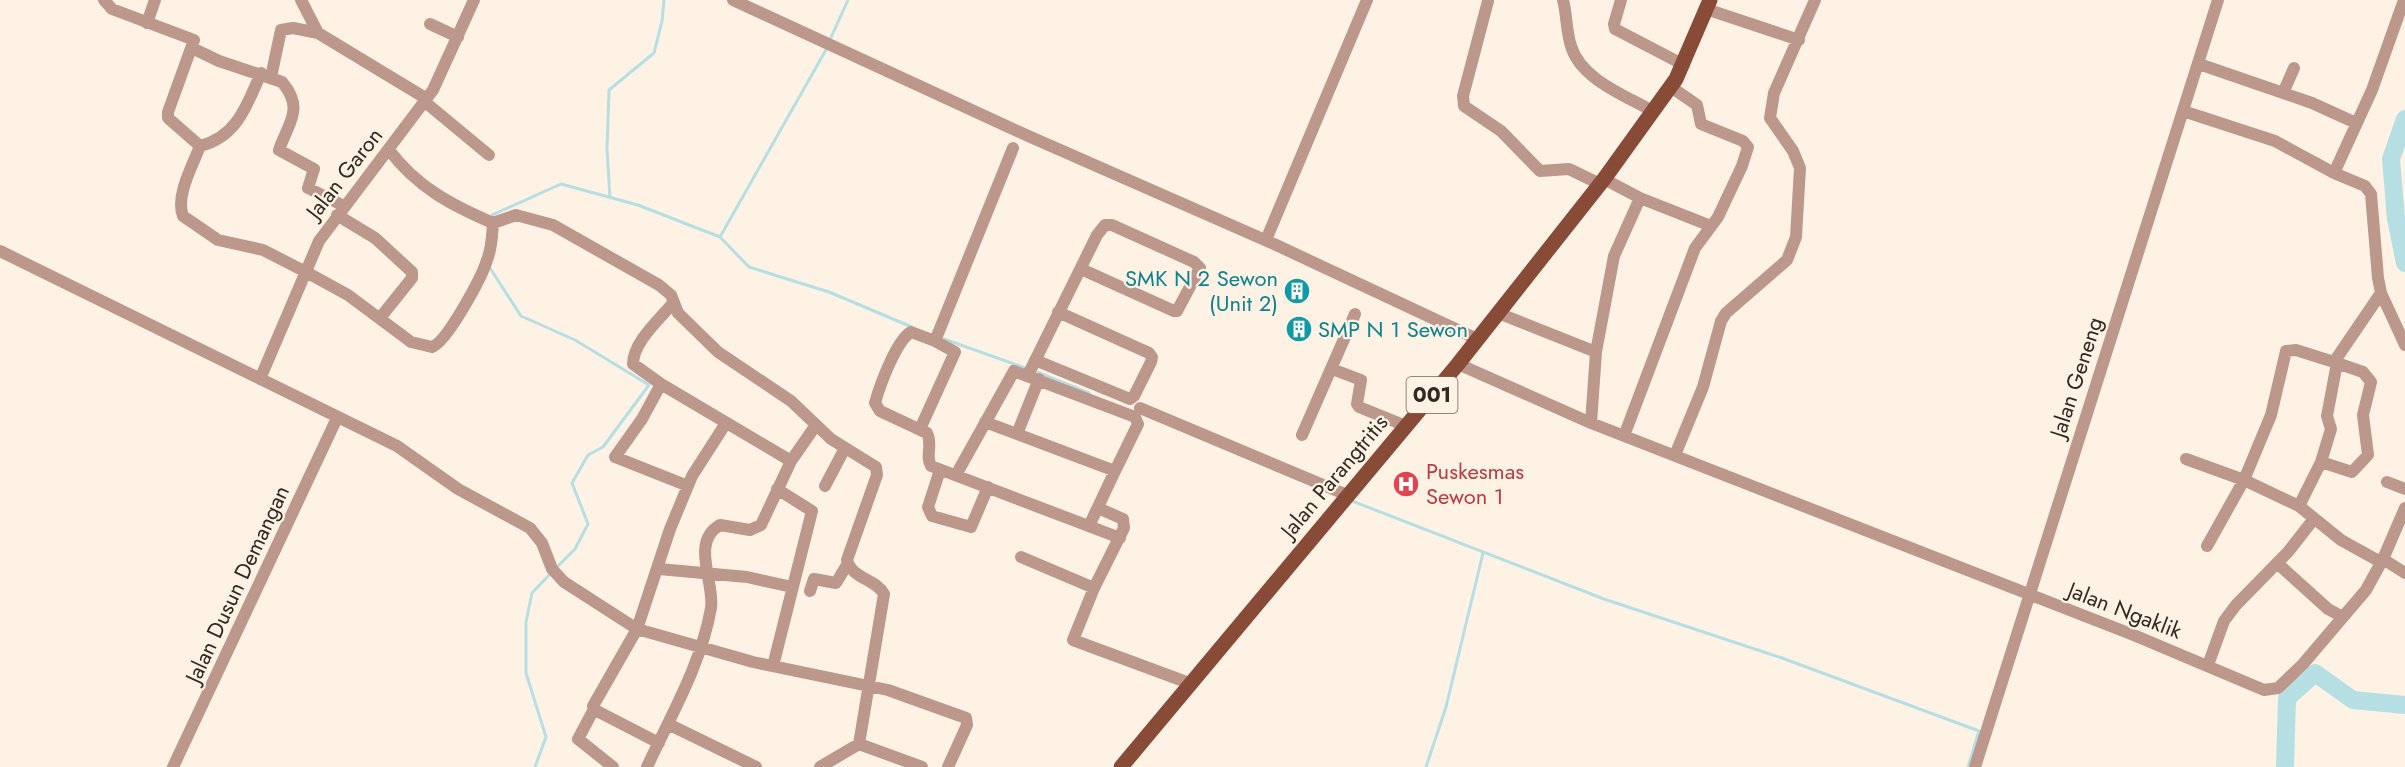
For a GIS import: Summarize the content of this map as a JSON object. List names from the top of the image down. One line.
{"streets":{"main road":["001","Jalan Parangtritis"],"street":["Jalan Garon","Jalan Geneng","Jalan Dusun Demangan","Jalan Ngaklik"]},"crossings":[["Jalan Geneng","Jalan Ngaklik"],["Jalan Parangtritis","Jalan Ngaklik"]],"places":{"building":["SMK N 2 Sewon (Unit 2)","SMP N 1 Sewon"],"hospital":["Puskesmas Sewon 1"]}}
